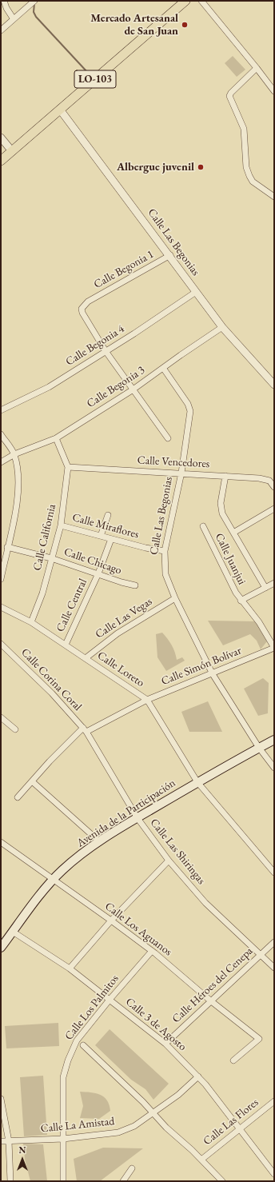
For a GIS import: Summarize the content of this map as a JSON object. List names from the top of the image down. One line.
{"streets":{"main road":["LO-103","Avenida de la Participación"],"street":["Calle Las Begonias","Calle Begonia 1","Calle Begonia 4","Calle Begonia 3","Calle Vencedores","Calle Miraflores","Calle California","Calle Juanjui","Calle Chicago","Calle Central","Calle Las Vegas","Calle Simón Bolívar","Calle Loreto","Calle Corina Coral","Calle Las Shiringas","Calle Los Aguanos","Calle Héroes del Cenepa","Calle Los Palmitos","Calle 3 de Agosto","Calle Las Flores","Calle La Amistad"]},"crossings":[["LO-103","Calle Las Begonias"],["Calle Las Begonias","Calle Begonia 1"],["Calle Las Begonias","Calle Begonia 4"],["Calle Las Begonias","Calle Begonia 3"],["Calle Las Begonias","Calle Vencedores"],["Calle Las Begonias","Calle Miraflores"],["Calle Las Begonias","Calle Las Vegas"],["Calle Las Begonias","Calle Simón Bolívar"],["Calle Las Begonias","Avenida de la Participación"],["Calle Begonia 1","Calle Begonia 4"],["Calle Begonia 3","Calle California"],["Calle Vencedores","Calle California"],["Calle Miraflores","Calle California"],["Calle Miraflores","Calle Central"],["Calle California","Calle Chicago"],["Calle California","Calle Loreto"],["Calle Juanjui","Calle Simón Bolívar"],["Calle Chicago","Calle Central"],["Calle Central","Calle Loreto"],["Calle Las Vegas","Calle Loreto"],["Calle Simón Bolívar","Calle Loreto"],["Calle Simón Bolívar","Calle Corina Coral"],["Calle Simón Bolívar","Calle Las Shiringas"],["Calle Loreto","Avenida de la Participación"],["Calle Corina Coral","Calle Las Shiringas"],["Avenida de la Participación","Calle Las Shiringas"],["Avenida de la Participación","Calle Los Aguanos"],["Avenida de la Participación","Calle 3 de Agosto"],["Calle Las Shiringas","Calle Héroes del Cenepa"],["Calle Los Aguanos","Calle Héroes del Cenepa"],["Calle Los Aguanos","Calle Los Palmitos"],["Calle Héroes del Cenepa","Calle 3 de Agosto"],["Calle Los Palmitos","Calle 3 de Agosto"],["Calle Los Palmitos","Calle La Amistad"],["Calle 3 de Agosto","Calle Las Flores"],["Calle 3 de Agosto","Calle La Amistad"]],"places":["Mercado Artesanal de San Juan","Albergue juvenil"],"north":"top"}
